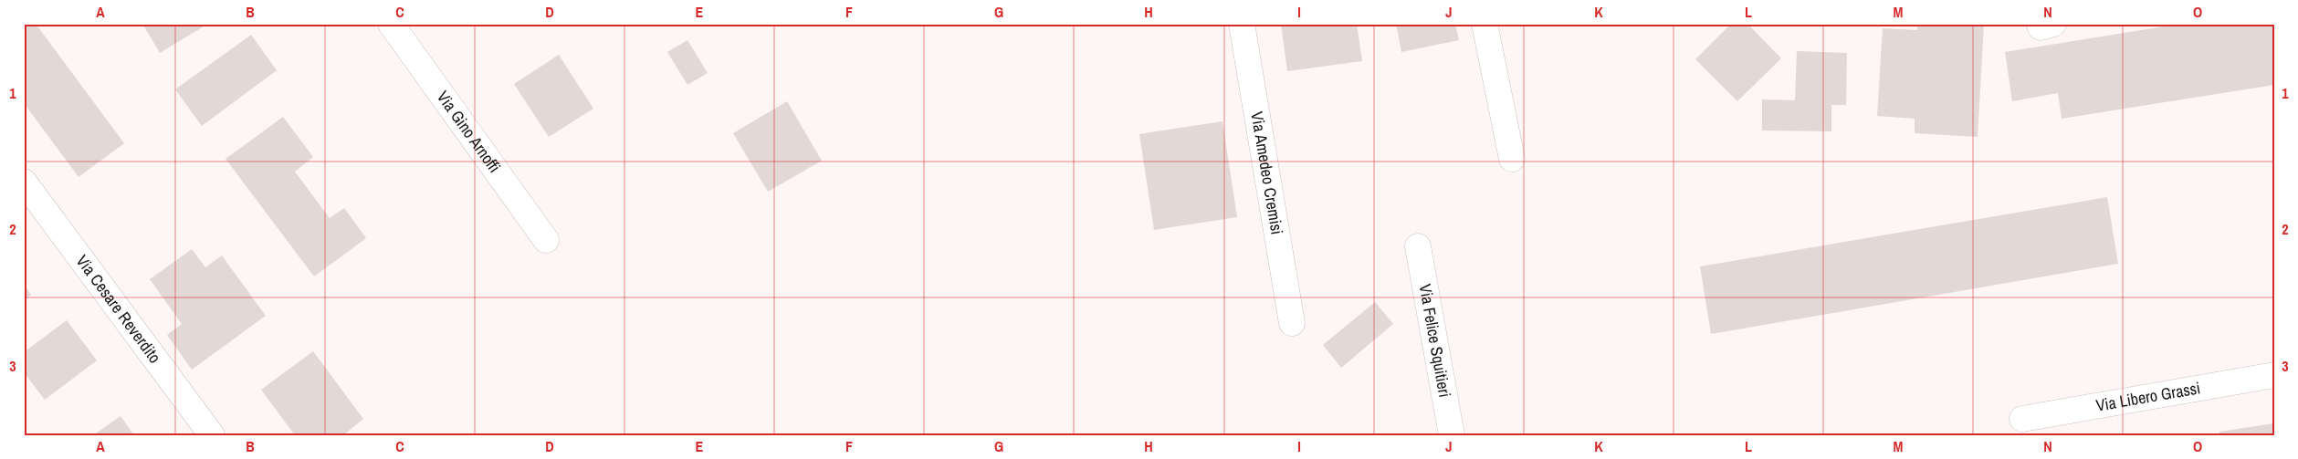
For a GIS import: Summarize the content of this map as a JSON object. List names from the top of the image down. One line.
{"streets":{"street":["Via Gino Arnoffi","Via Amedeo Cremisi","Via Cesare Reverdito","Via Felice Squitieri","Via Libero Grassi"]},"grid":{"columns":["A","B","C","D","E","F","G","H","I","J","K","L","M","N","O"],"rows":["1","2","3"]}}
